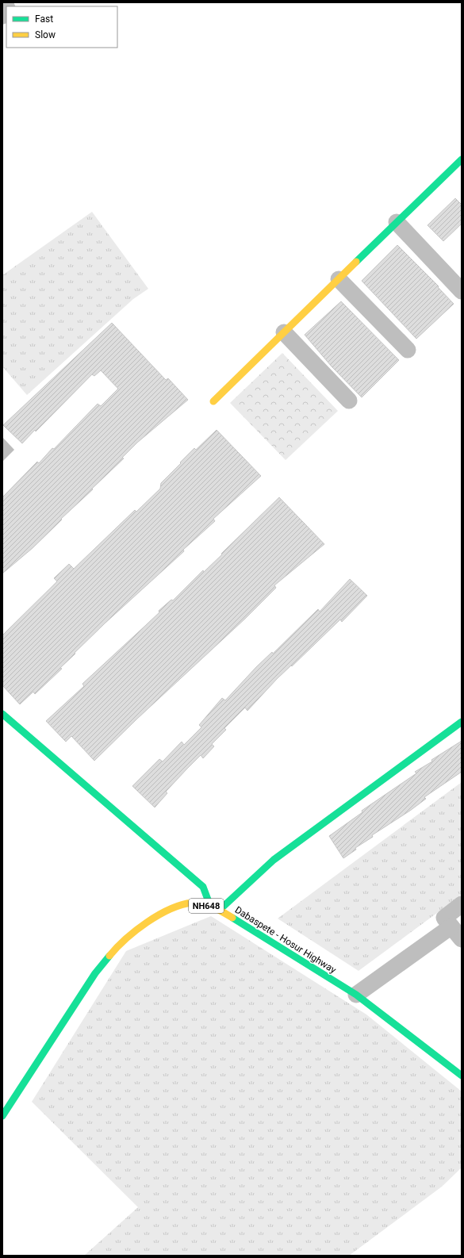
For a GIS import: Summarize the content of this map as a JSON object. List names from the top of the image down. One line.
{"streets":{"main road":["NH648","Dabaspete - Hosur Highway"]},"legend":["Fast","Slow"]}
